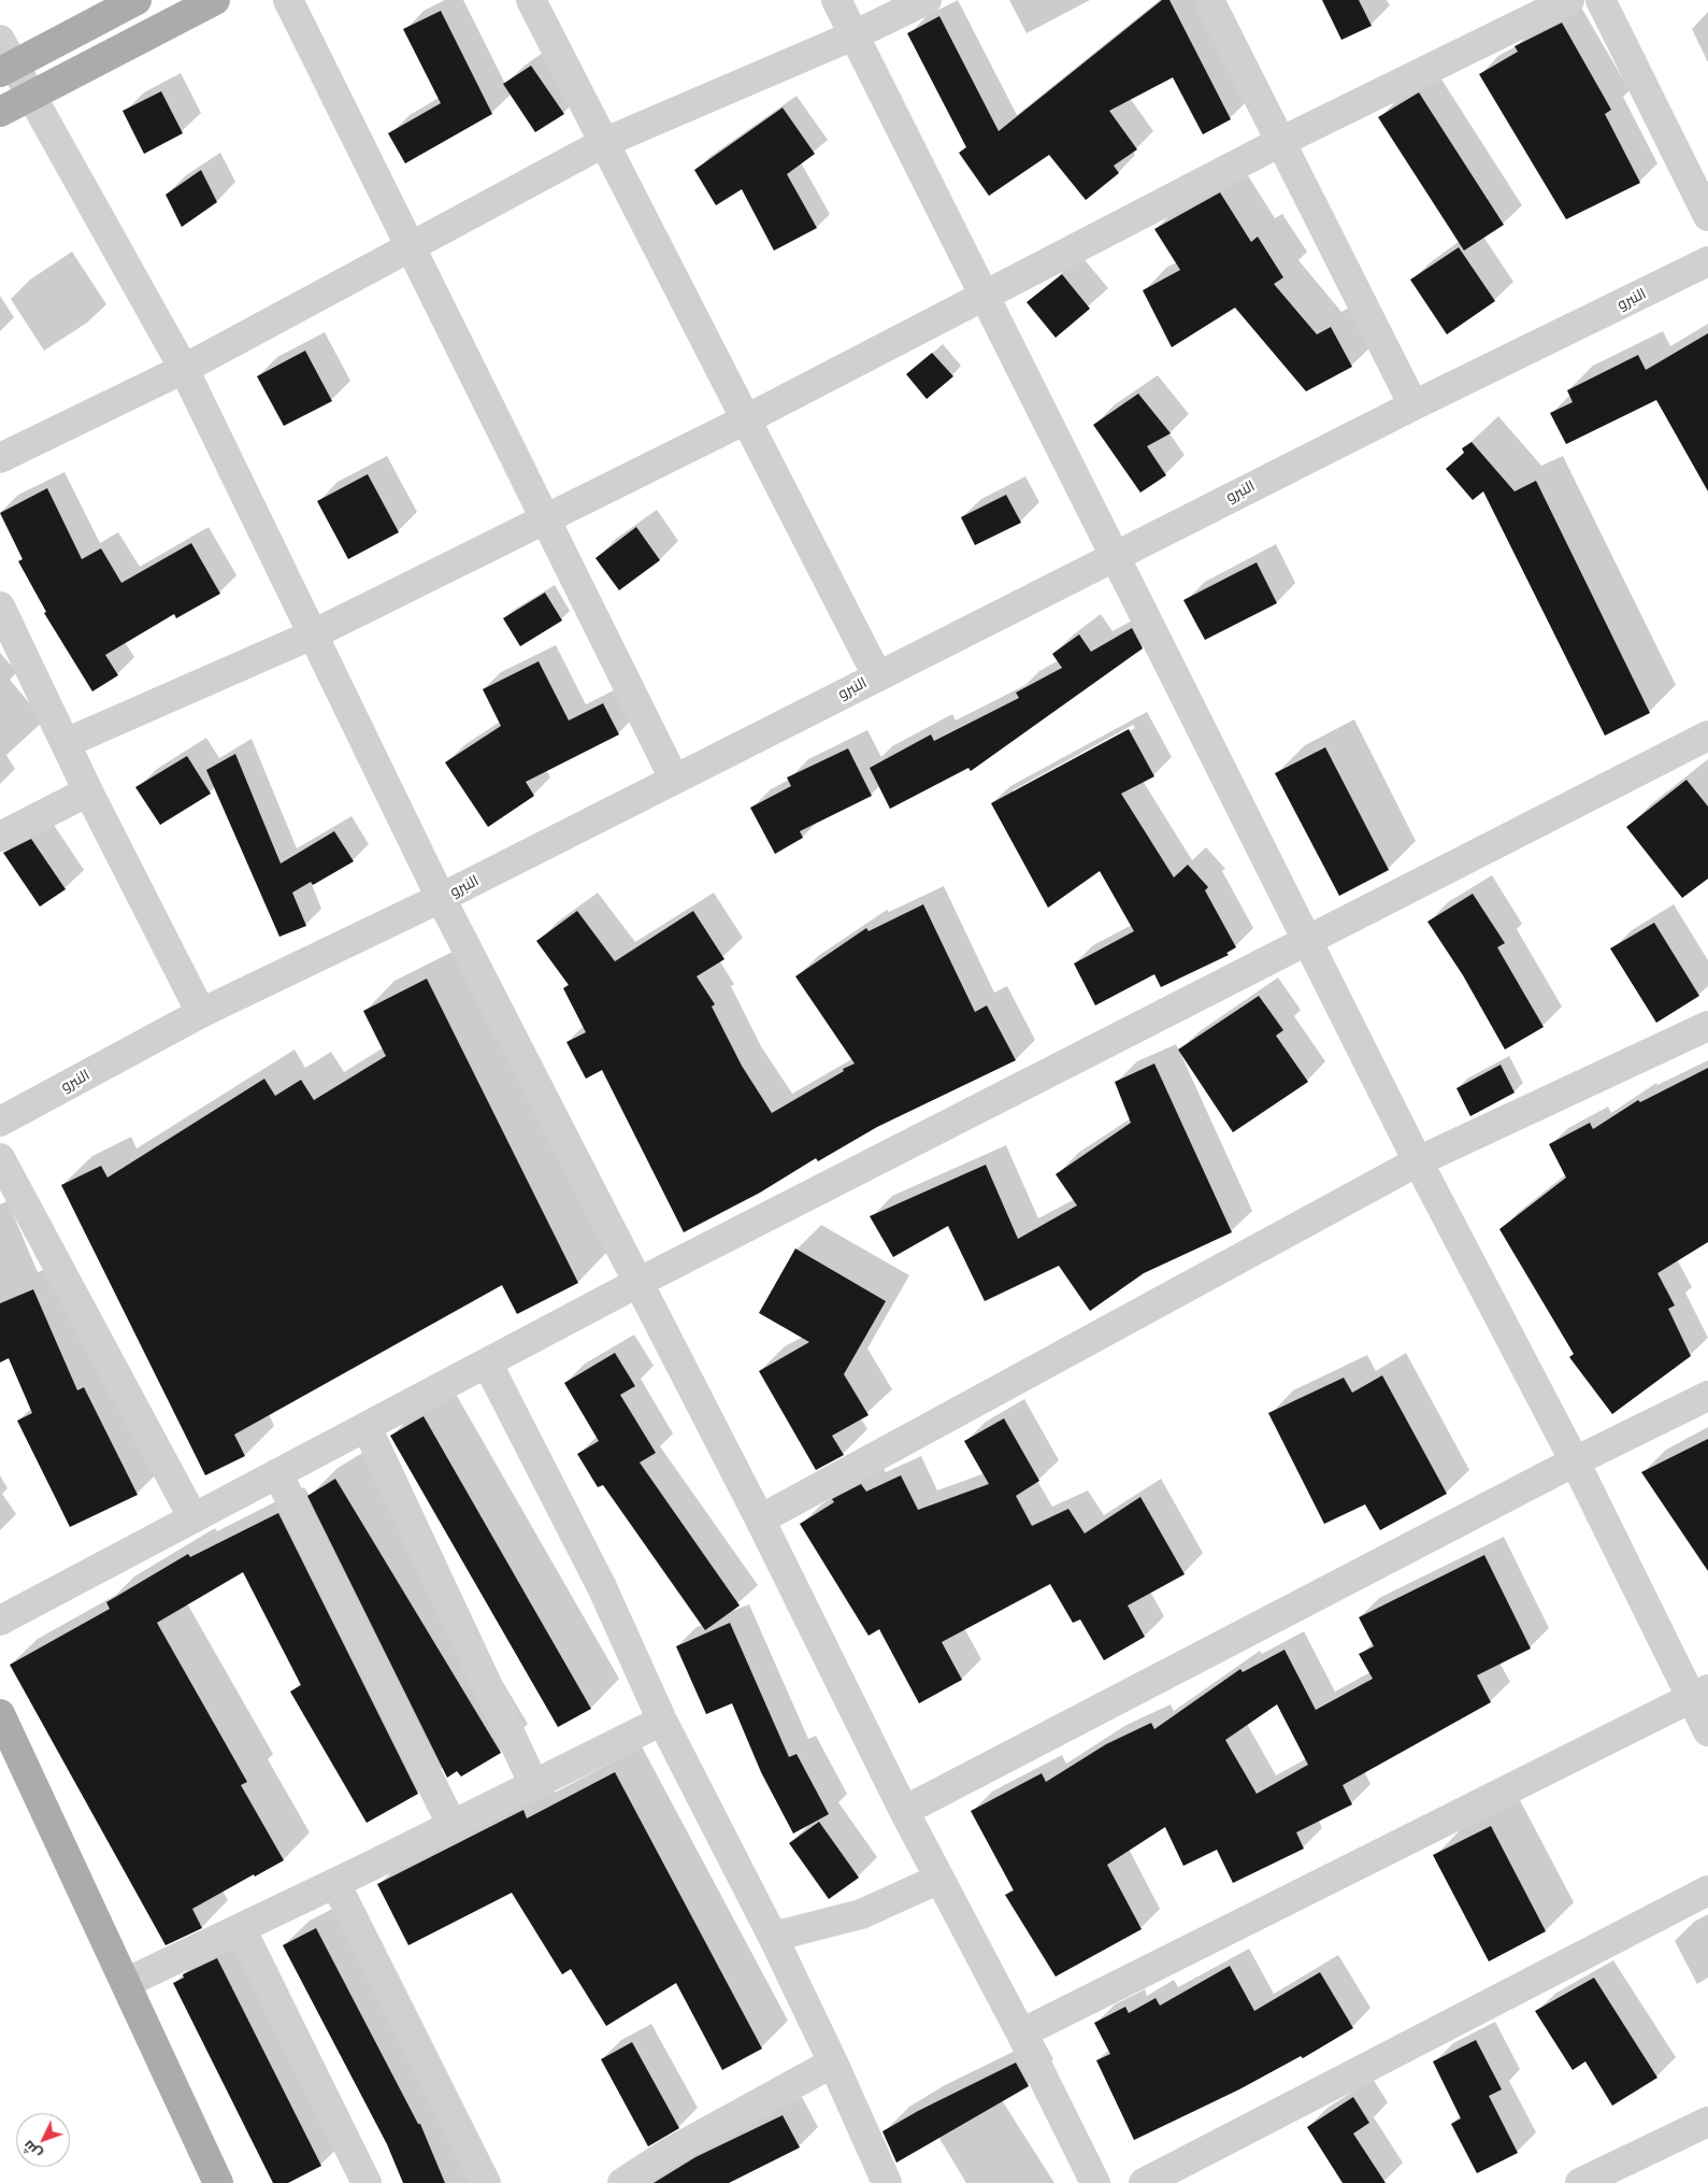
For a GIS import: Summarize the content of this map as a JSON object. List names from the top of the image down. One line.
{"streets":{"street":["النبرو"]},"north":"bottom left"}
